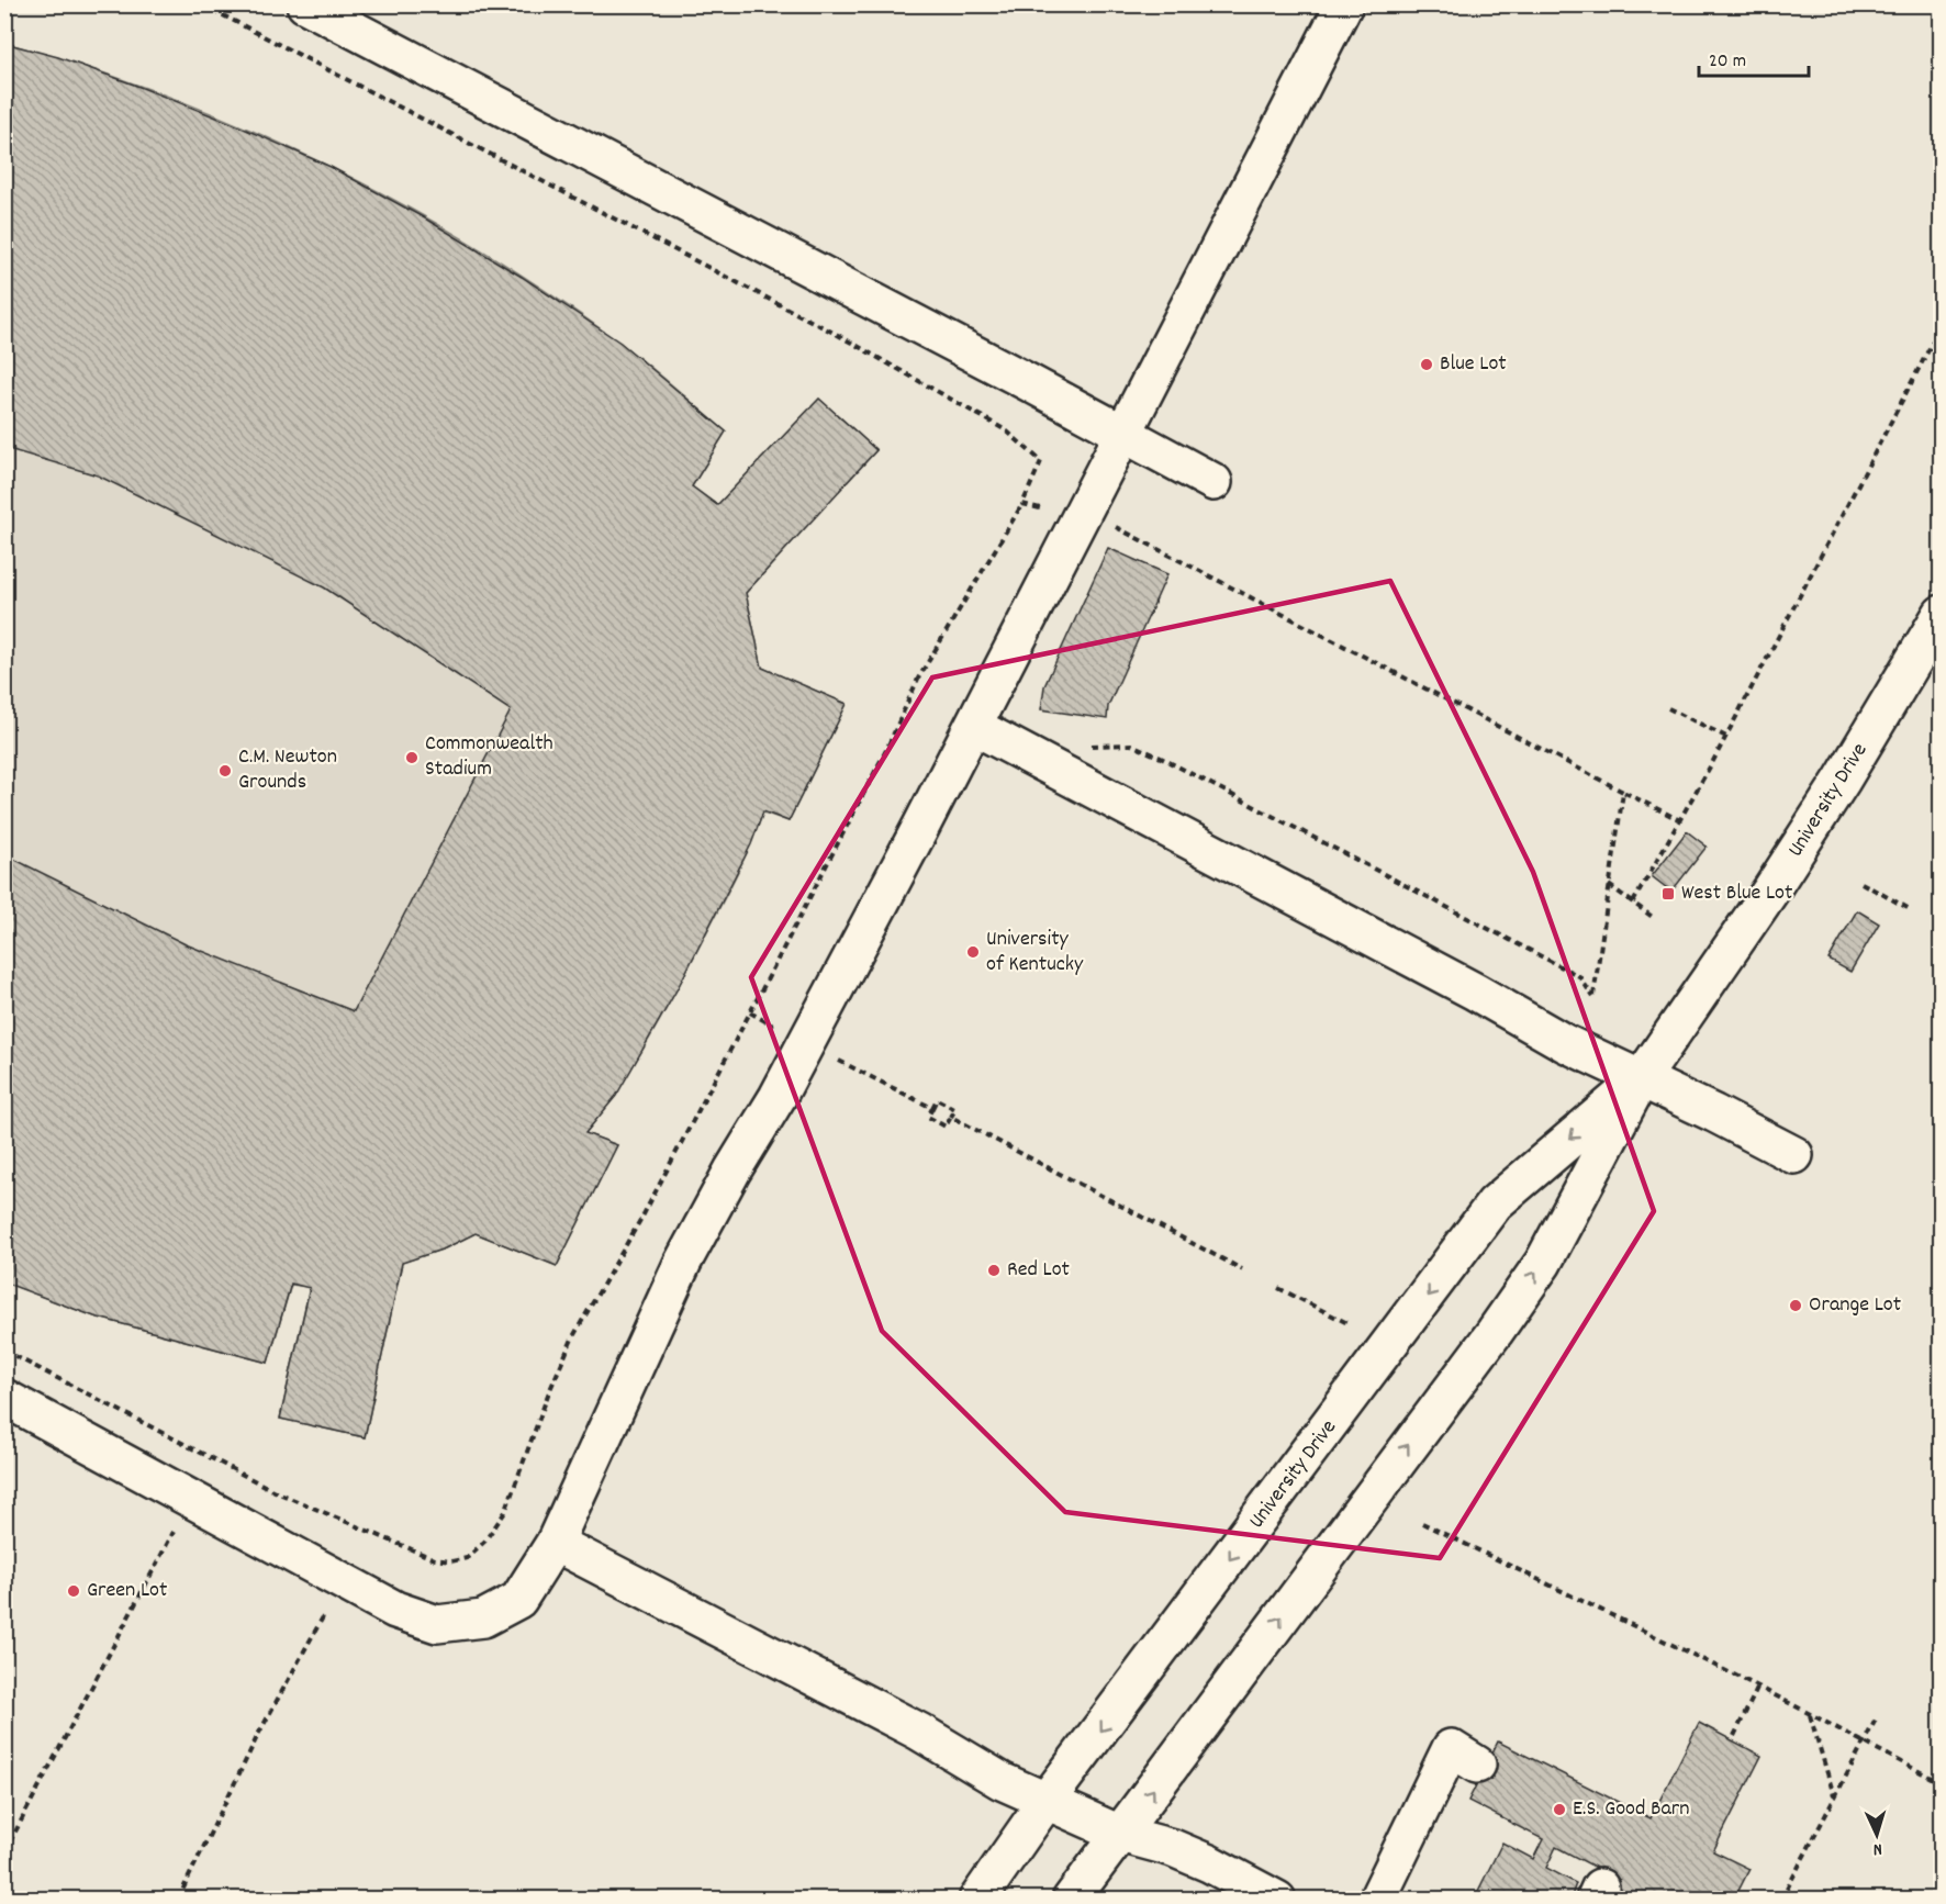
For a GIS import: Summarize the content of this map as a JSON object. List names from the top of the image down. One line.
{"streets":{"street":["University Drive"]},"places":{"other":["Blue Lot","Commonwealth Stadium","C.M. Newton Grounds","University of Kentucky","Red Lot","Orange Lot","Green Lot","E.S. Good Barn"],"transit":["West Blue Lot"]},"scale_bar":"20 m","north":"bottom"}
